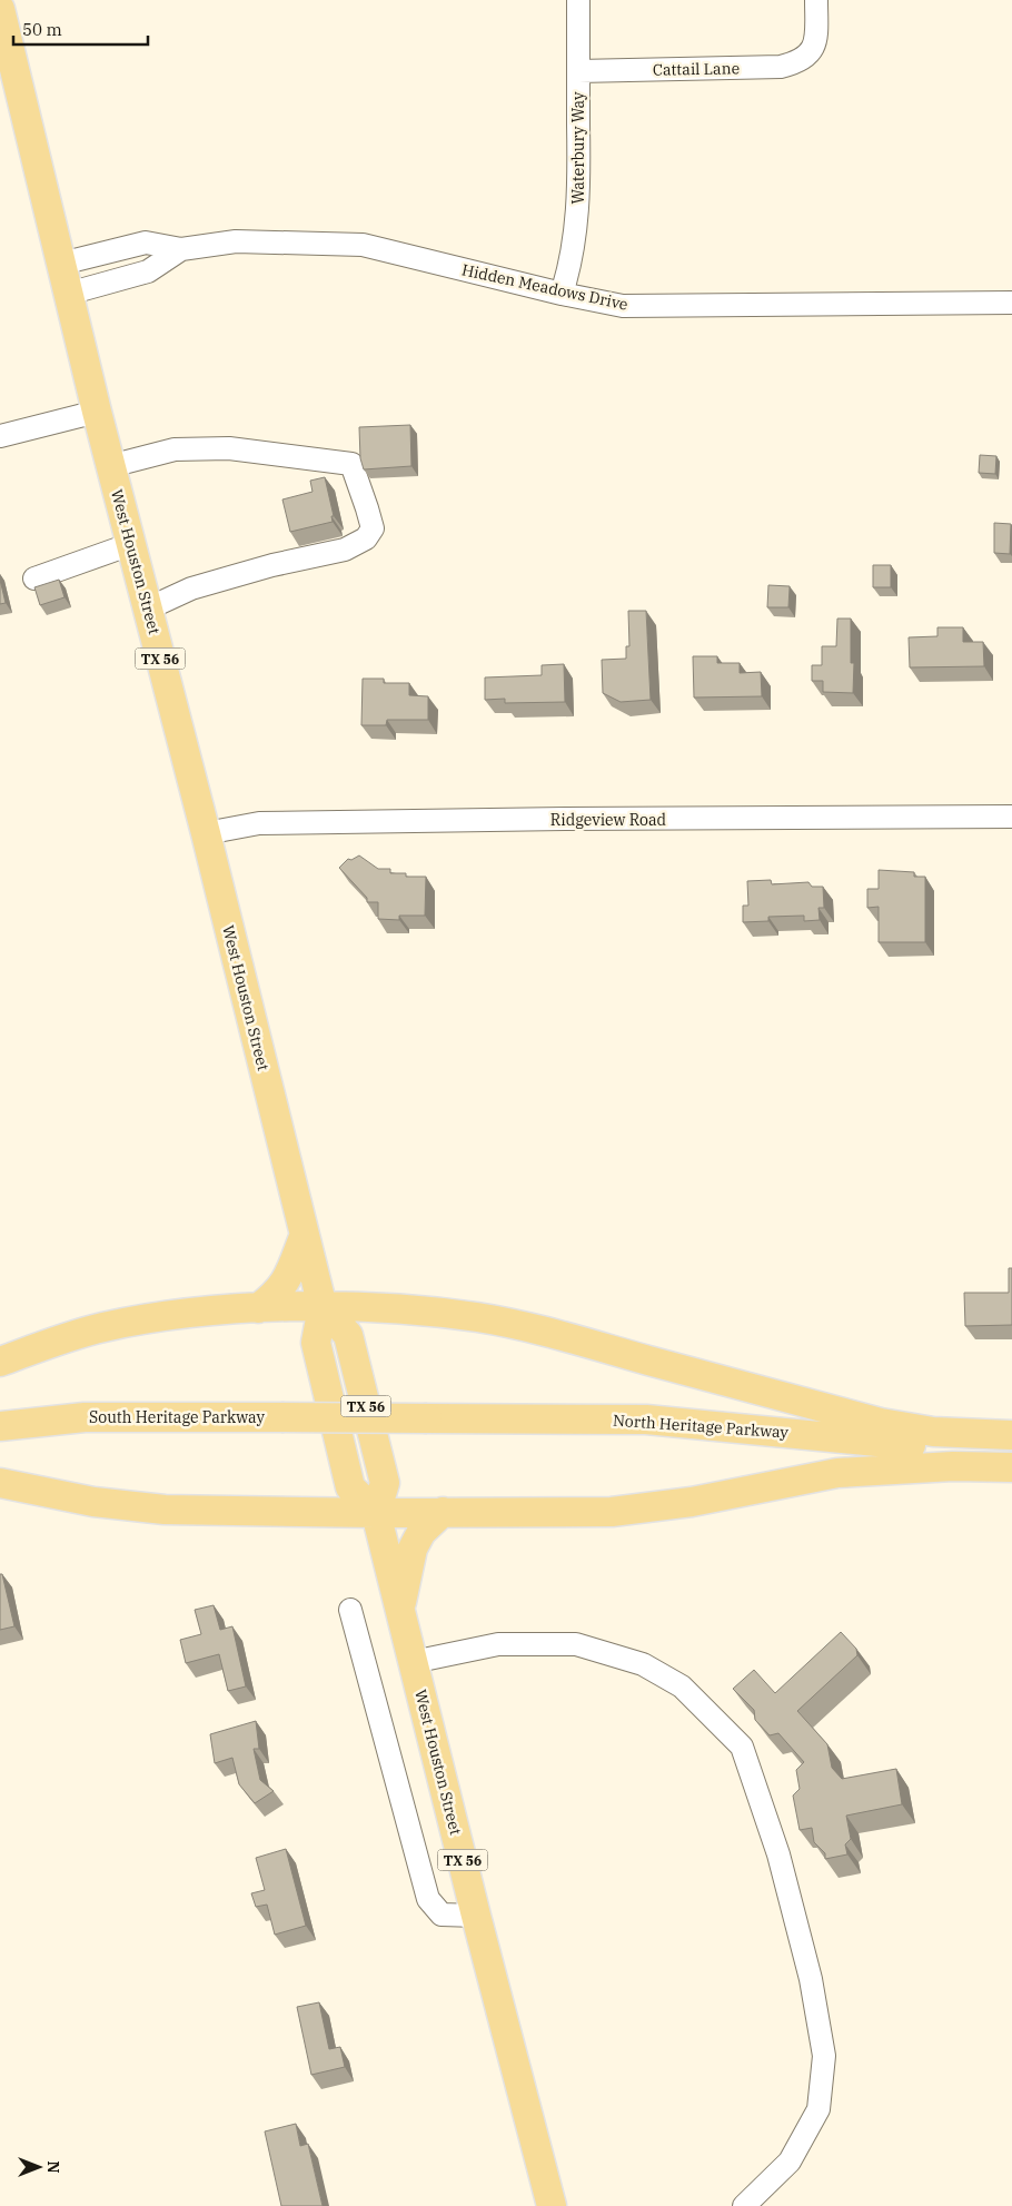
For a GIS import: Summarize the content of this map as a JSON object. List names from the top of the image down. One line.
{"streets":{"main road":["West Houston Street","TX 56","South Heritage Parkway","North Heritage Parkway"],"street":["Cattail Lane","Waterbury Way","Hidden Meadows Drive","Ridgeview Road"]},"crossings":[["Cattail Lane","Waterbury Way"],["Waterbury Way","Hidden Meadows Drive"],["Hidden Meadows Drive","West Houston Street"],["West Houston Street","Ridgeview Road"],["South Heritage Parkway","North Heritage Parkway"]],"scale_bar":"50 m","north":"right"}
